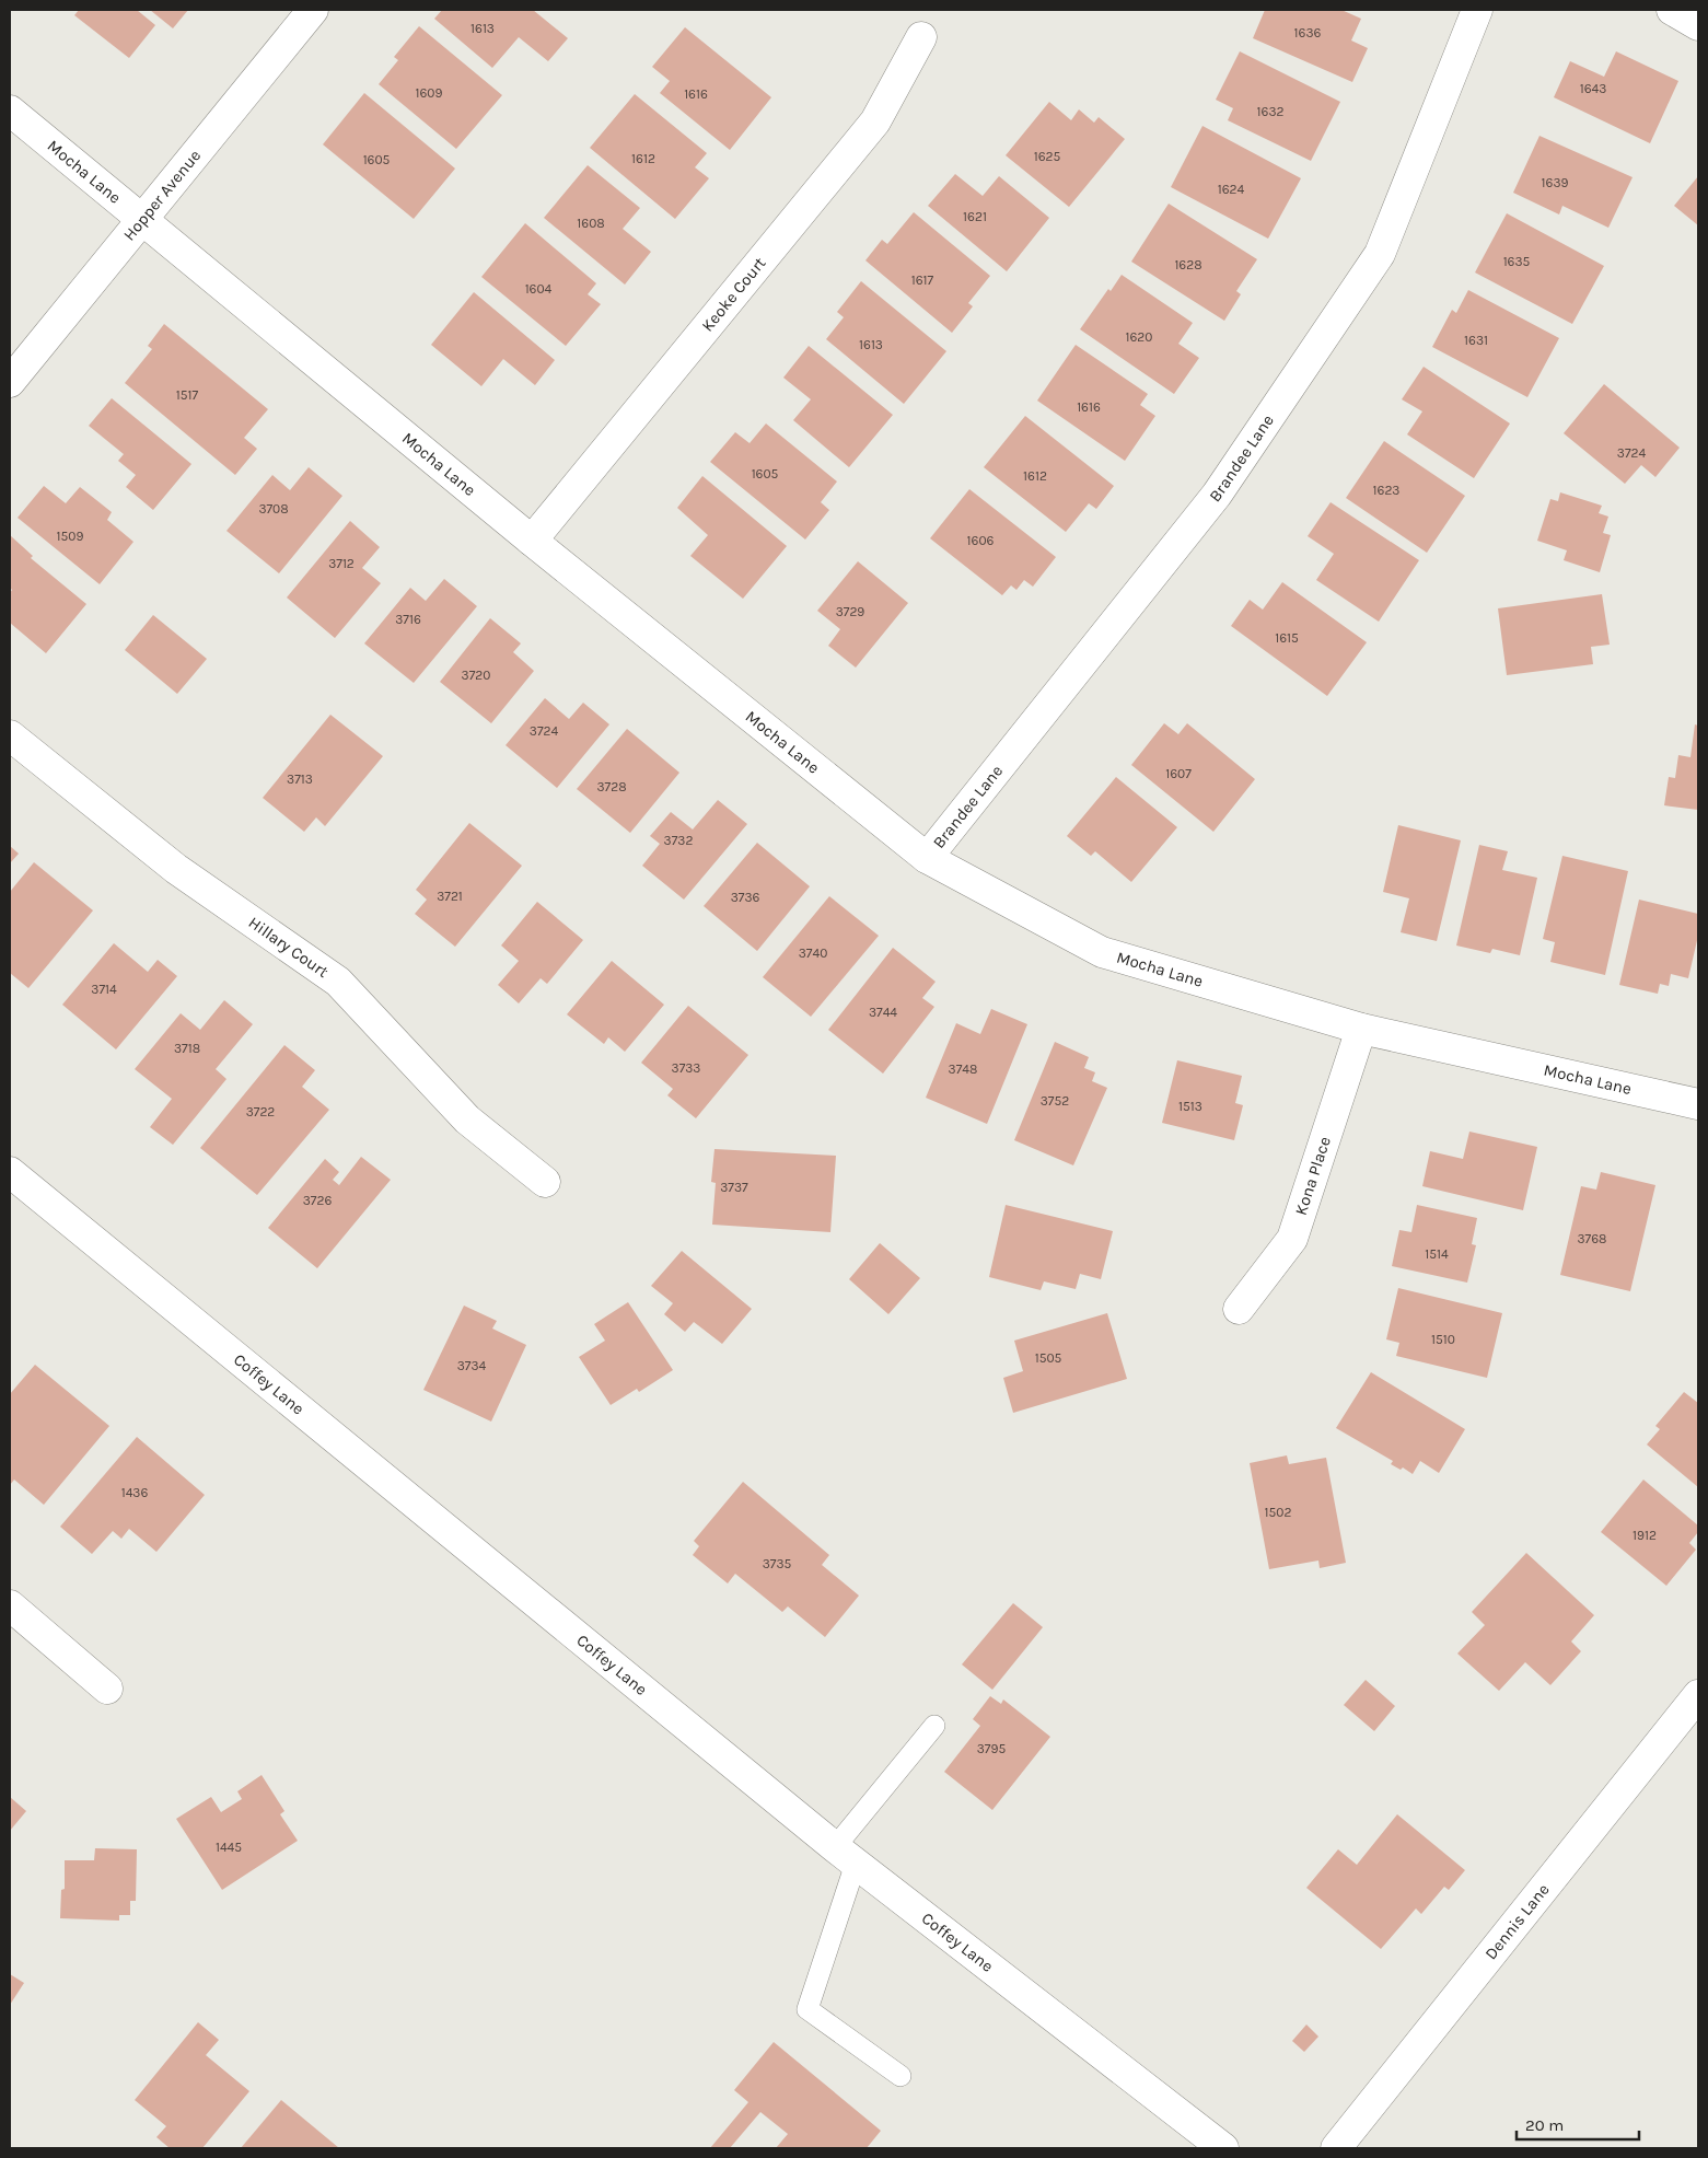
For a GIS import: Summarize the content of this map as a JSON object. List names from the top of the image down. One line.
{"streets":{"street":["Mocha Lane","Hopper Avenue","Keoke Court","Brandee Lane","Hillary Court","Kona Place","Coffey Lane","Dennis Lane"]},"crossings":[["Mocha Lane","Hopper Avenue"],["Mocha Lane","Keoke Court"],["Mocha Lane","Brandee Lane"],["Mocha Lane","Kona Place"]],"house_numbers":["1613","1636","1643","1609","1616","1632","1625","1612","1605","1639","1624","1621","1608","1635","1628","1617","1604","1620","1631","1613","1517","1616","3724","1605","1612","1623","3708","1509","1606","3712","3729","3716","1615","3720","3724","1607","3713","3728","3732","3721","3736","3740","3714","3744","3718","3733","3748","3752","1513","3722","3737","3726","3768","1514","1510","1505","3734","1436","1502","1912","3735","3795","1445"],"scale_bar":"20 m"}
